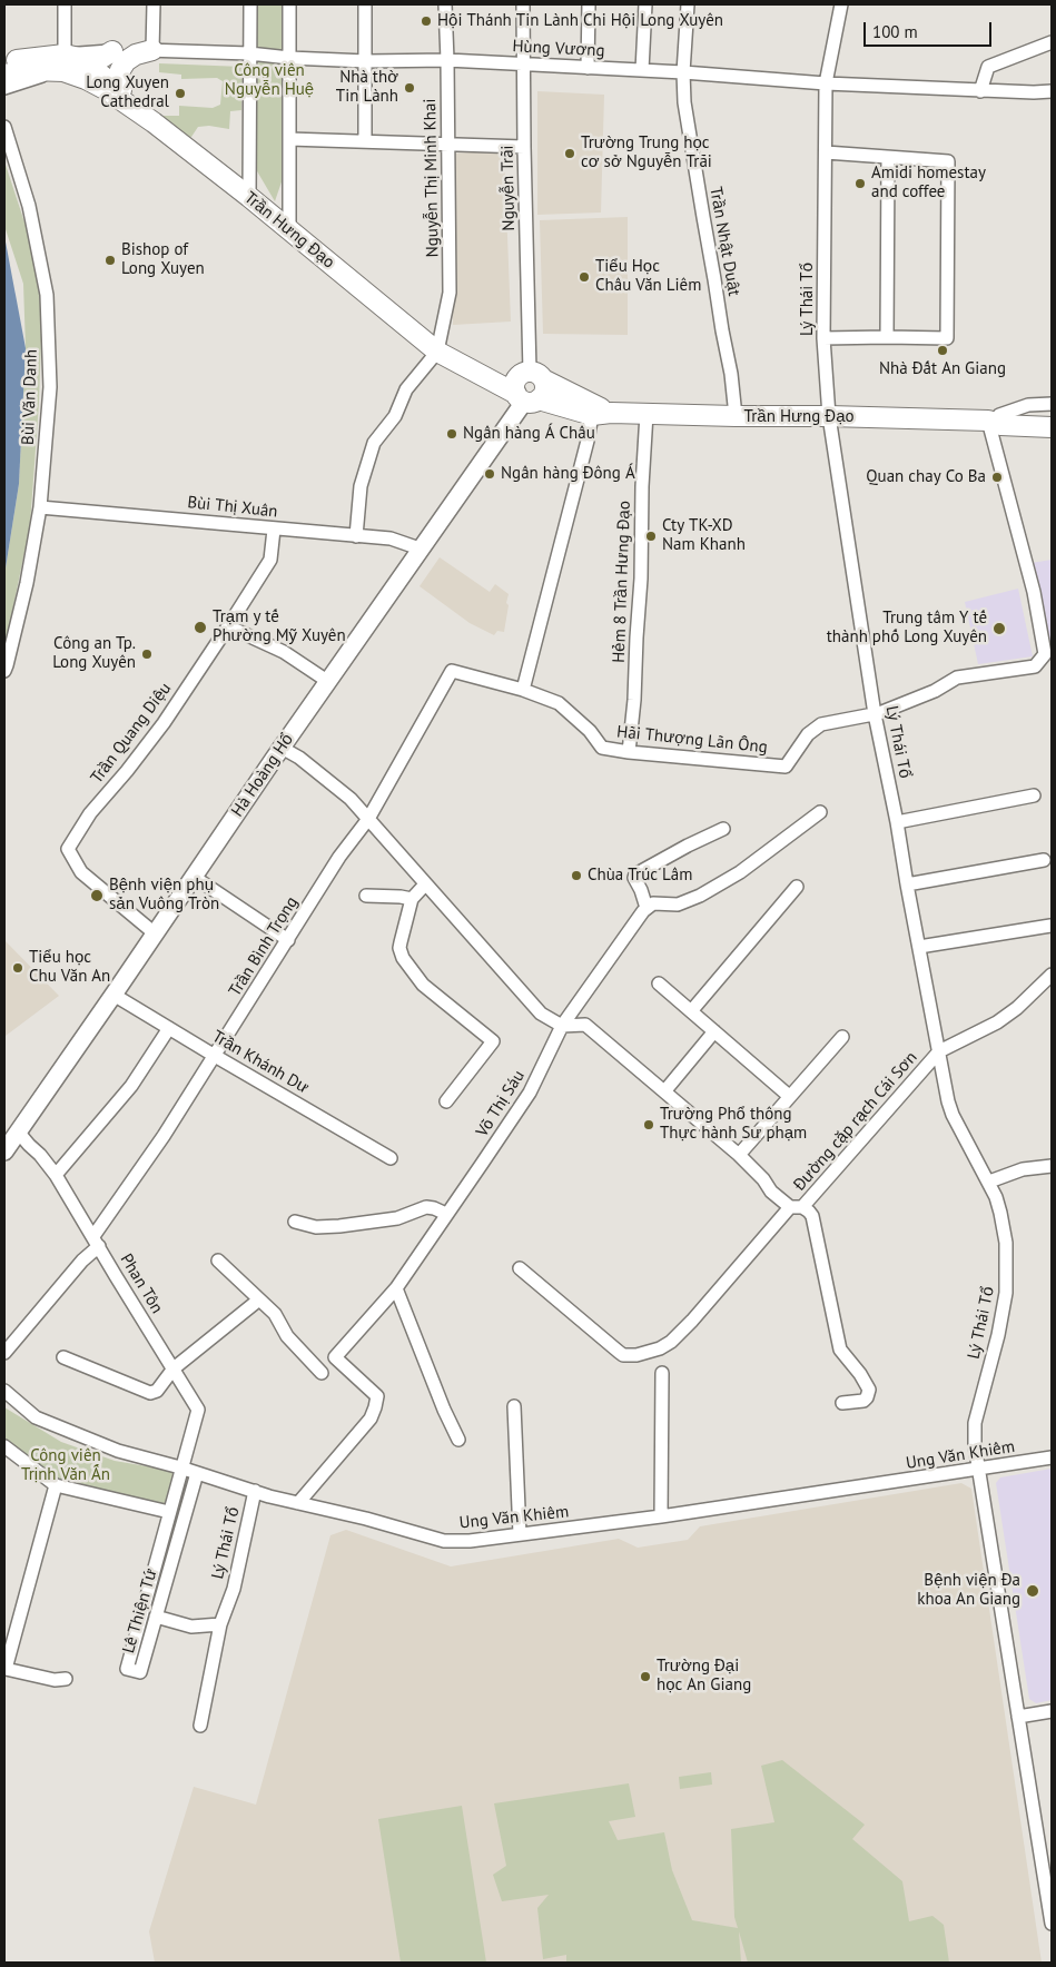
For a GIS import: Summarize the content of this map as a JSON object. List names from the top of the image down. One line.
{"streets":{"highway":["Trần Hưng Đạo"],"main road":["Hà Hoàng Hổ"],"street":["Hùng Vương","Nguyễn Thị Minh Khai","Nguyễn Trãi","Trần Nhật Duật","Lý Thái Tổ","Bùi Văn Danh","Bùi Thị Xuân","Hẻm 8 Trần Hưng Đạo","Trần Quang Diệu","Hãi Thượng Lãn Ông","Trần Bình Trọng","Trần Khánh Dư","Võ Thị Sáu","Đường cặp rạch Cái Sơn","Phan Tôn","Ung Văn Khiêm","Lê Thiện Tứ"]},"crossings":[["Hùng Vương","Nguyễn Thị Minh Khai"],["Hùng Vương","Nguyễn Trãi"],["Hùng Vương","Trần Nhật Duật"],["Hùng Vương","Lý Thái Tổ"],["Nguyễn Thị Minh Khai","Trần Hưng Đạo"],["Nguyễn Trãi","Trần Hưng Đạo"],["Trần Hưng Đạo","Trần Nhật Duật"],["Trần Hưng Đạo","Lý Thái Tổ"],["Trần Hưng Đạo","Hẻm 8 Trần Hưng Đạo"],["Trần Hưng Đạo","Hãi Thượng Lãn Ông"],["Trần Hưng Đạo","Hà Hoàng Hổ"],["Lý Thái Tổ","Hãi Thượng Lãn Ông"],["Lý Thái Tổ","Đường cặp rạch Cái Sơn"],["Lý Thái Tổ","Ung Văn Khiêm"],["Bùi Văn Danh","Bùi Thị Xuân"],["Bùi Thị Xuân","Trần Quang Diệu"],["Bùi Thị Xuân","Hà Hoàng Hổ"],["Hẻm 8 Trần Hưng Đạo","Hãi Thượng Lãn Ông"],["Trần Quang Diệu","Hà Hoàng Hổ"],["Hãi Thượng Lãn Ông","Trần Bình Trọng"],["Hà Hoàng Hổ","Trần Khánh Dư"],["Hà Hoàng Hổ","Phan Tôn"],["Trần Bình Trọng","Trần Khánh Dư"],["Trần Bình Trọng","Phan Tôn"],["Võ Thị Sáu","Đường cặp rạch Cái Sơn"],["Võ Thị Sáu","Ung Văn Khiêm"],["Phan Tôn","Ung Văn Khiêm"],["Phan Tôn","Lê Thiện Tứ"],["Ung Văn Khiêm","Lê Thiện Tứ"]],"parks":["Công viên Nguyễn Huệ","Công viên Trịnh Văn Ấn"],"places":["Hội Thánh Tin Lành Chi Hội Long Xuyên","Nhà thờ Tin Lành","Long Xuyen Cathedral","Trường Trung học cơ sở Nguyễn Trãi","Amidi homestay and coffee","Bishop of Long Xuyen","Tiểu Học Châu Văn Liêm","Nhà Đất An Giang","Ngân hàng Á Châu","Ngân hàng Đông Á","Quan chay Co Ba","Cty TK-XD Nam Khanh","Trạm y tế Phường Mỹ Xuyên","Trung tâm Y tế thành phố Long Xuyên","Công an Tp. Long Xuyên","Chùa Trúc Lâm","Bệnh viện phụ sản Vuông Tròn","Tiểu học Chu Văn An","Trường Phổ thông Thực hành Sư phạm","Bệnh viện Đa khoa An Giang","Trường Đại học An Giang"],"scale_bar":"100 m"}
